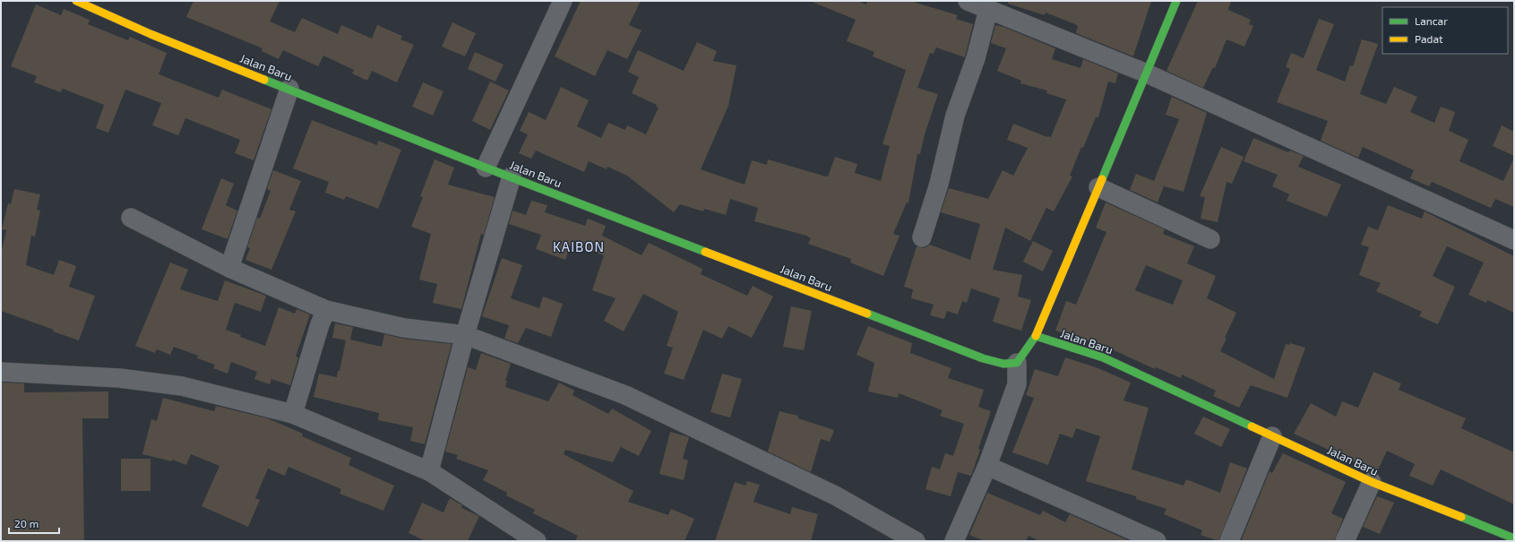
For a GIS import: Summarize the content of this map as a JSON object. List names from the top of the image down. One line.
{"streets":{"street":["Jalan Baru"]},"districts":["KAIBON"],"legend":["Lancar","Padat"],"scale_bar":"20 m"}
